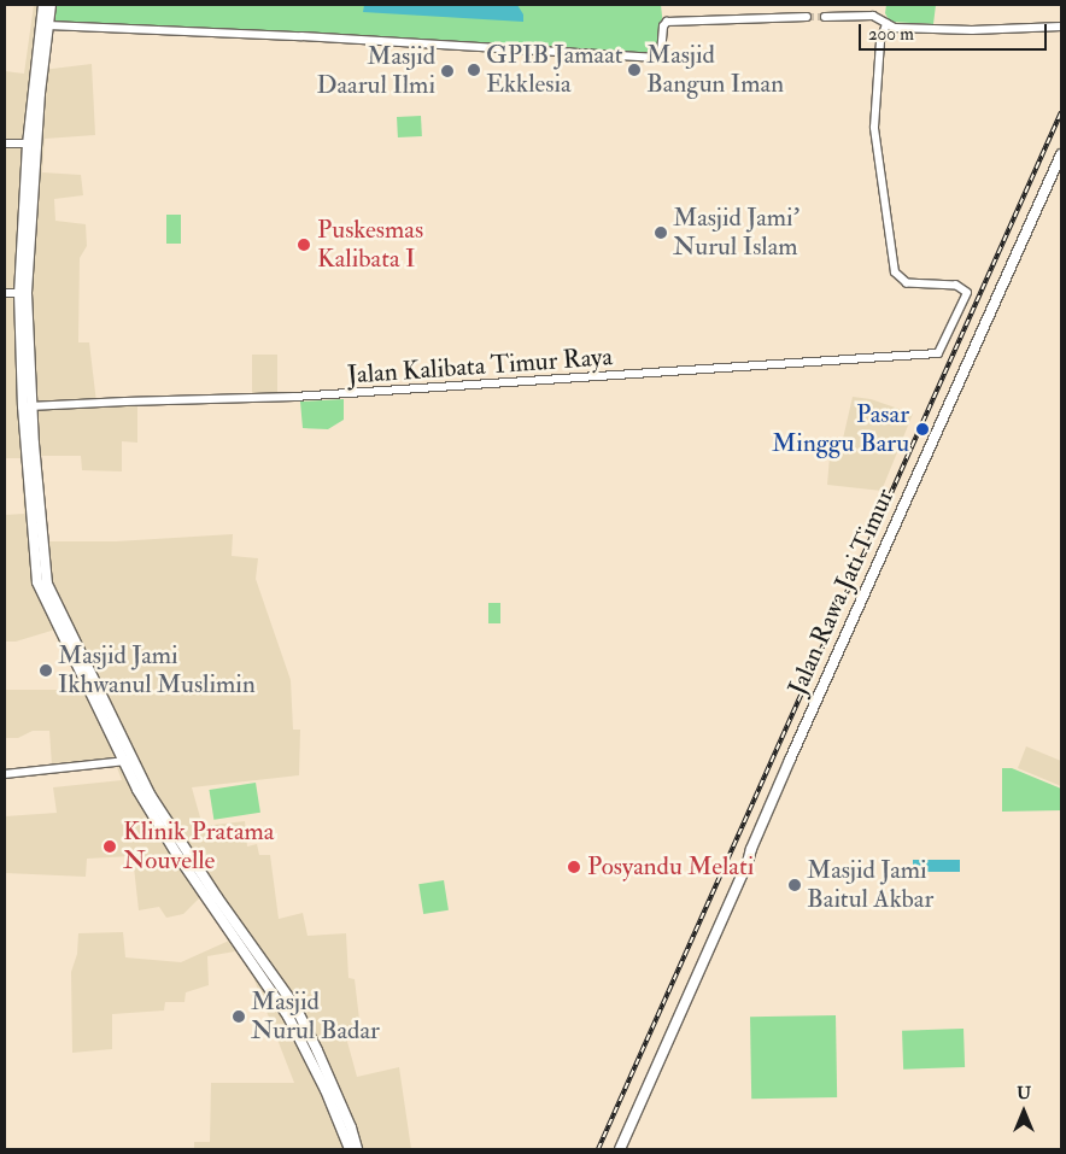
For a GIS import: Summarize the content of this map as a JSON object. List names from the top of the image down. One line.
{"streets":{"main road":["Jalan Rawa Jati Timur"],"street":["Jalan Kalibata Timur Raya"]},"places":["GPIB Jamaat Ekklesia","Masjid Bangun Iman","Masjid Daarul Ilmi","Masjid Jami' Nurul Islam","Puskesmas Kalibata I","Pasar Minggu Baru","Masjid Jami Ikhwanul Muslimin","Klinik Pratama Nouvelle","Posyandu Melati","Masjid Jami Baitul Akbar","Masjid Nurul Badar"],"scale_bar":"200 m","north":"top"}
